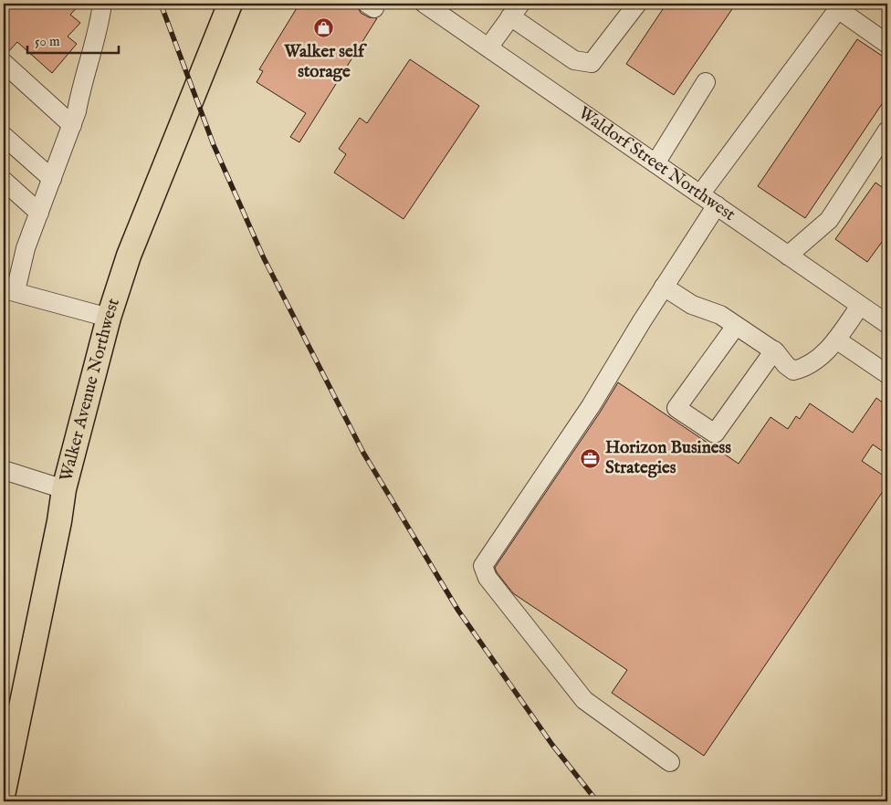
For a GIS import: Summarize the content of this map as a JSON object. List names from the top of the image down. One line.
{"streets":{"main road":["Walker Avenue Northwest"],"street":["Waldorf Street Northwest"]},"places":{"shop":["Walker self storage"],"office":["Horizon Business Strategies"]},"scale_bar":"50 m"}
